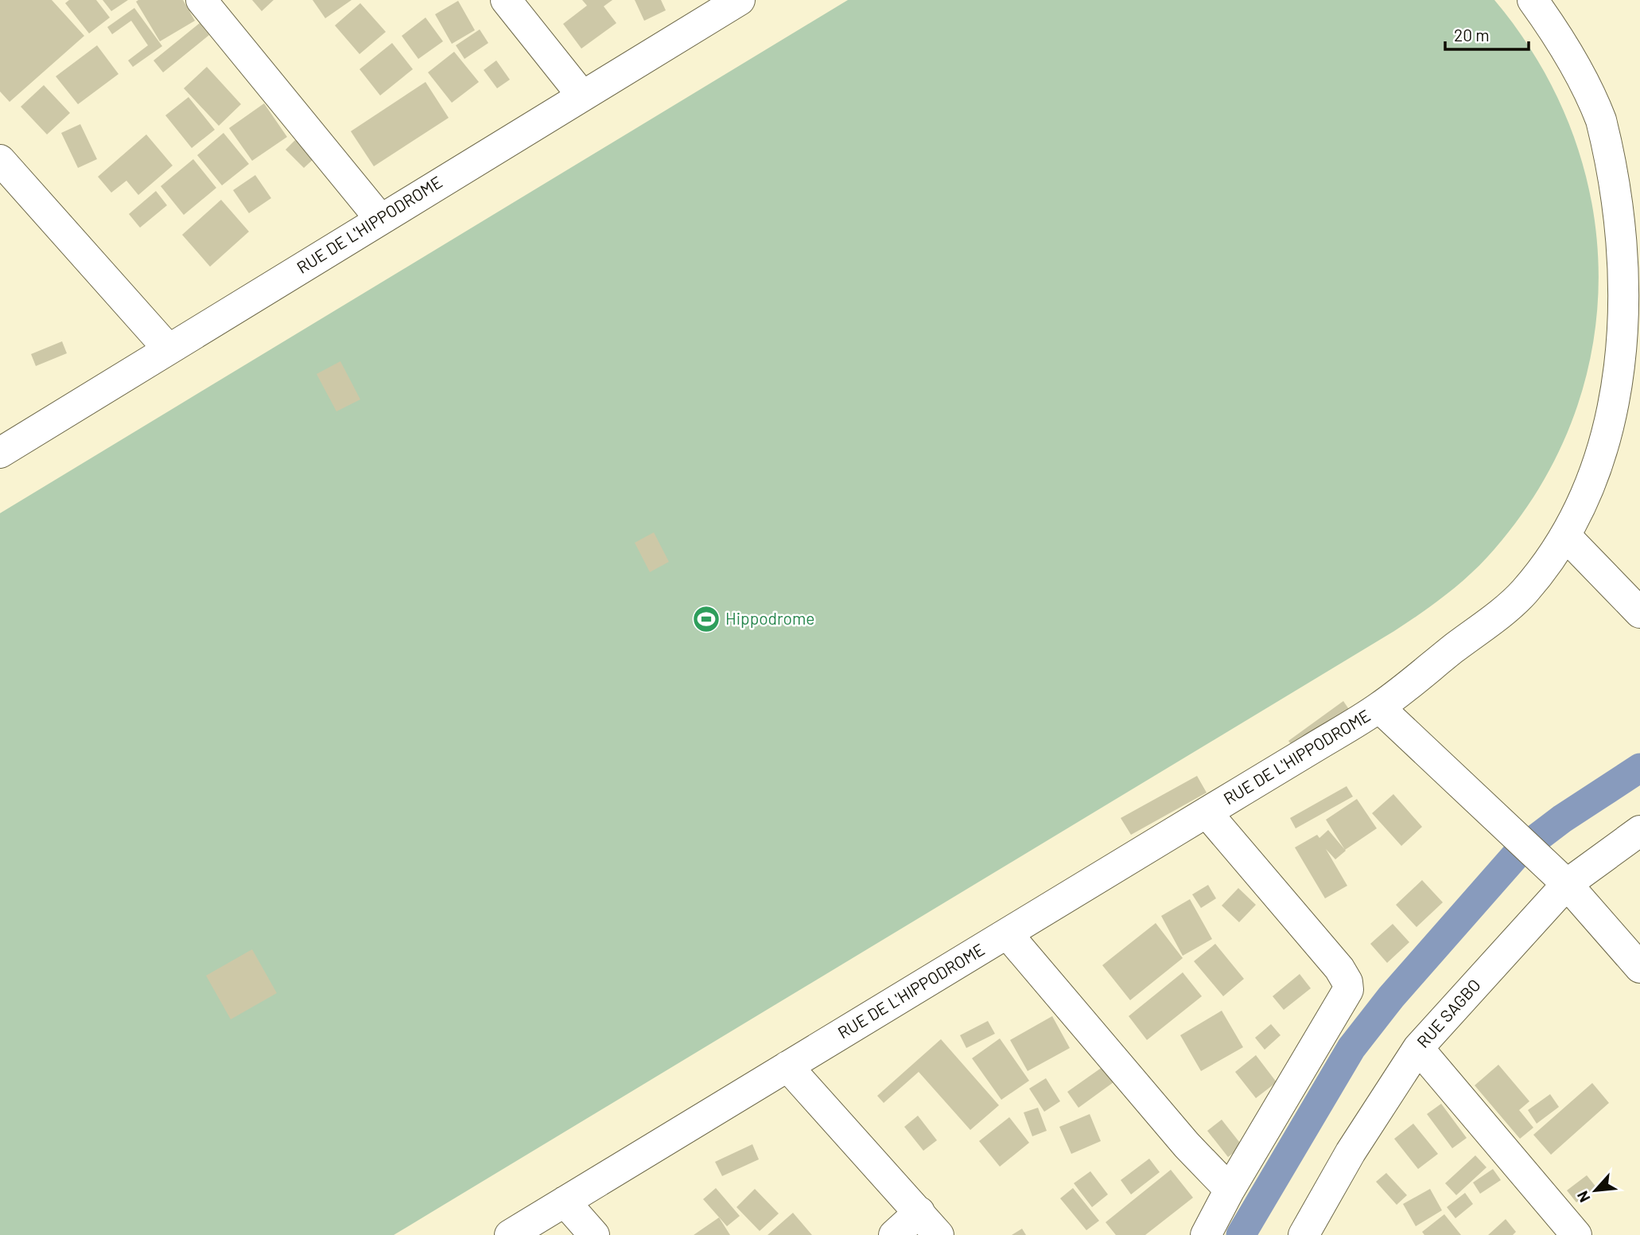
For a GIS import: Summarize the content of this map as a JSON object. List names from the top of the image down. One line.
{"streets":{"street":["RUE DE L'HIPPODROME","RUE SAGBO"]},"places":{"sports":["Hippodrome"]},"scale_bar":"20 m","north":"bottom left"}
